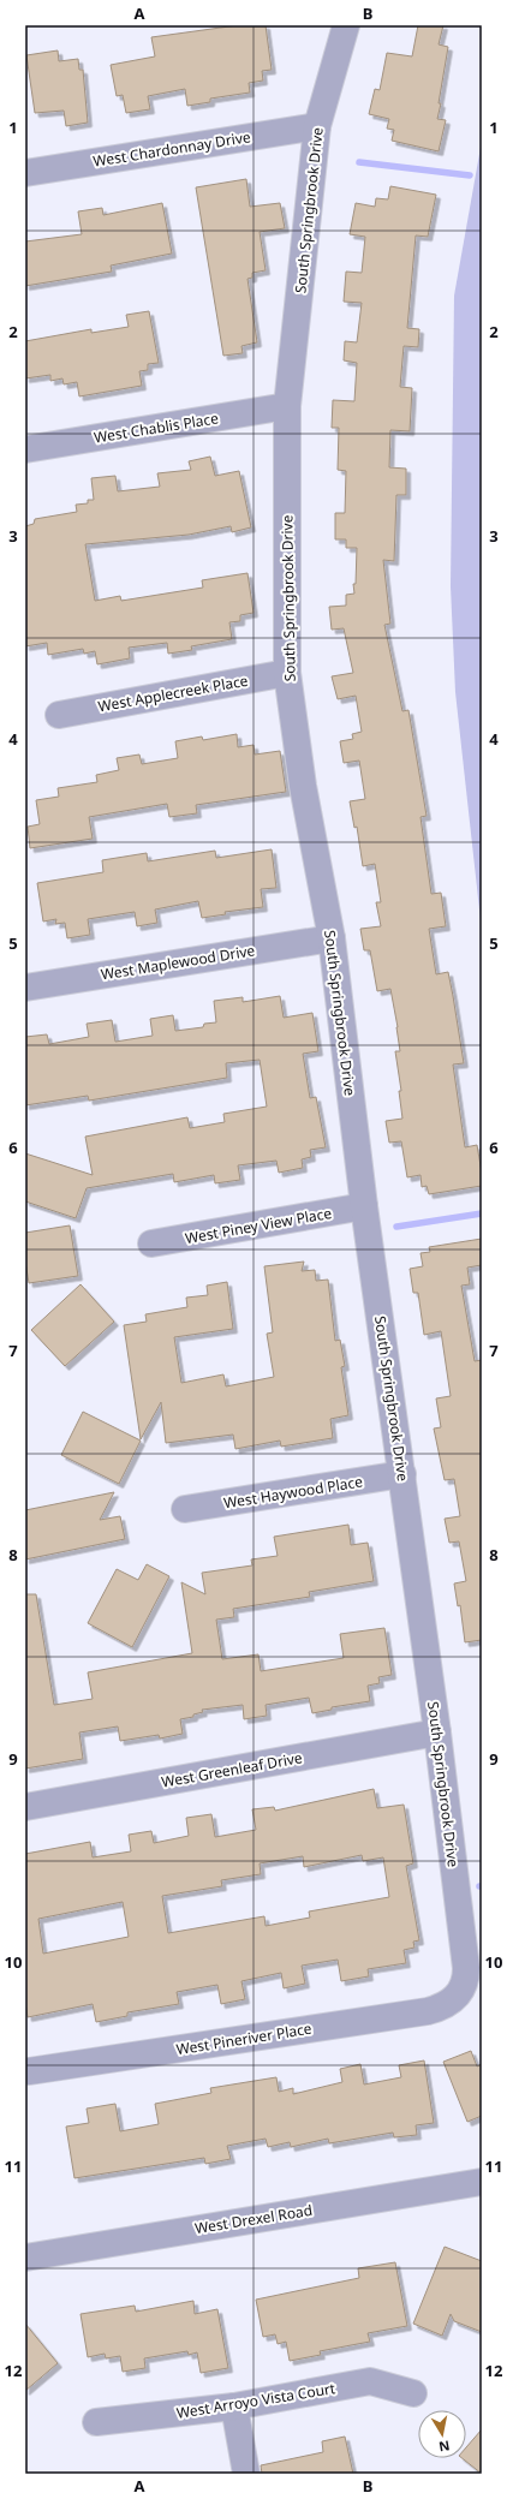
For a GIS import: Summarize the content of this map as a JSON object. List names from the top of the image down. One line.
{"streets":{"street":["West Chardonnay Drive","South Springbrook Drive","West Chablis Place","West Applecreek Place","West Maplewood Drive","West Piney View Place","West Haywood Place","West Greenleaf Drive","West Pineriver Place","West Drexel Road","West Arroyo Vista Court"]},"crossings":[["West Chardonnay Drive","South Springbrook Drive"],["South Springbrook Drive","West Chablis Place"],["South Springbrook Drive","West Applecreek Place"],["South Springbrook Drive","West Maplewood Drive"],["South Springbrook Drive","West Piney View Place"],["South Springbrook Drive","West Haywood Place"],["South Springbrook Drive","West Greenleaf Drive"],["South Springbrook Drive","West Pineriver Place"]],"north":"bottom","grid":{"columns":["A","B"],"rows":["1","2","3","4","5","6","7","8","9","10","11","12"]}}
